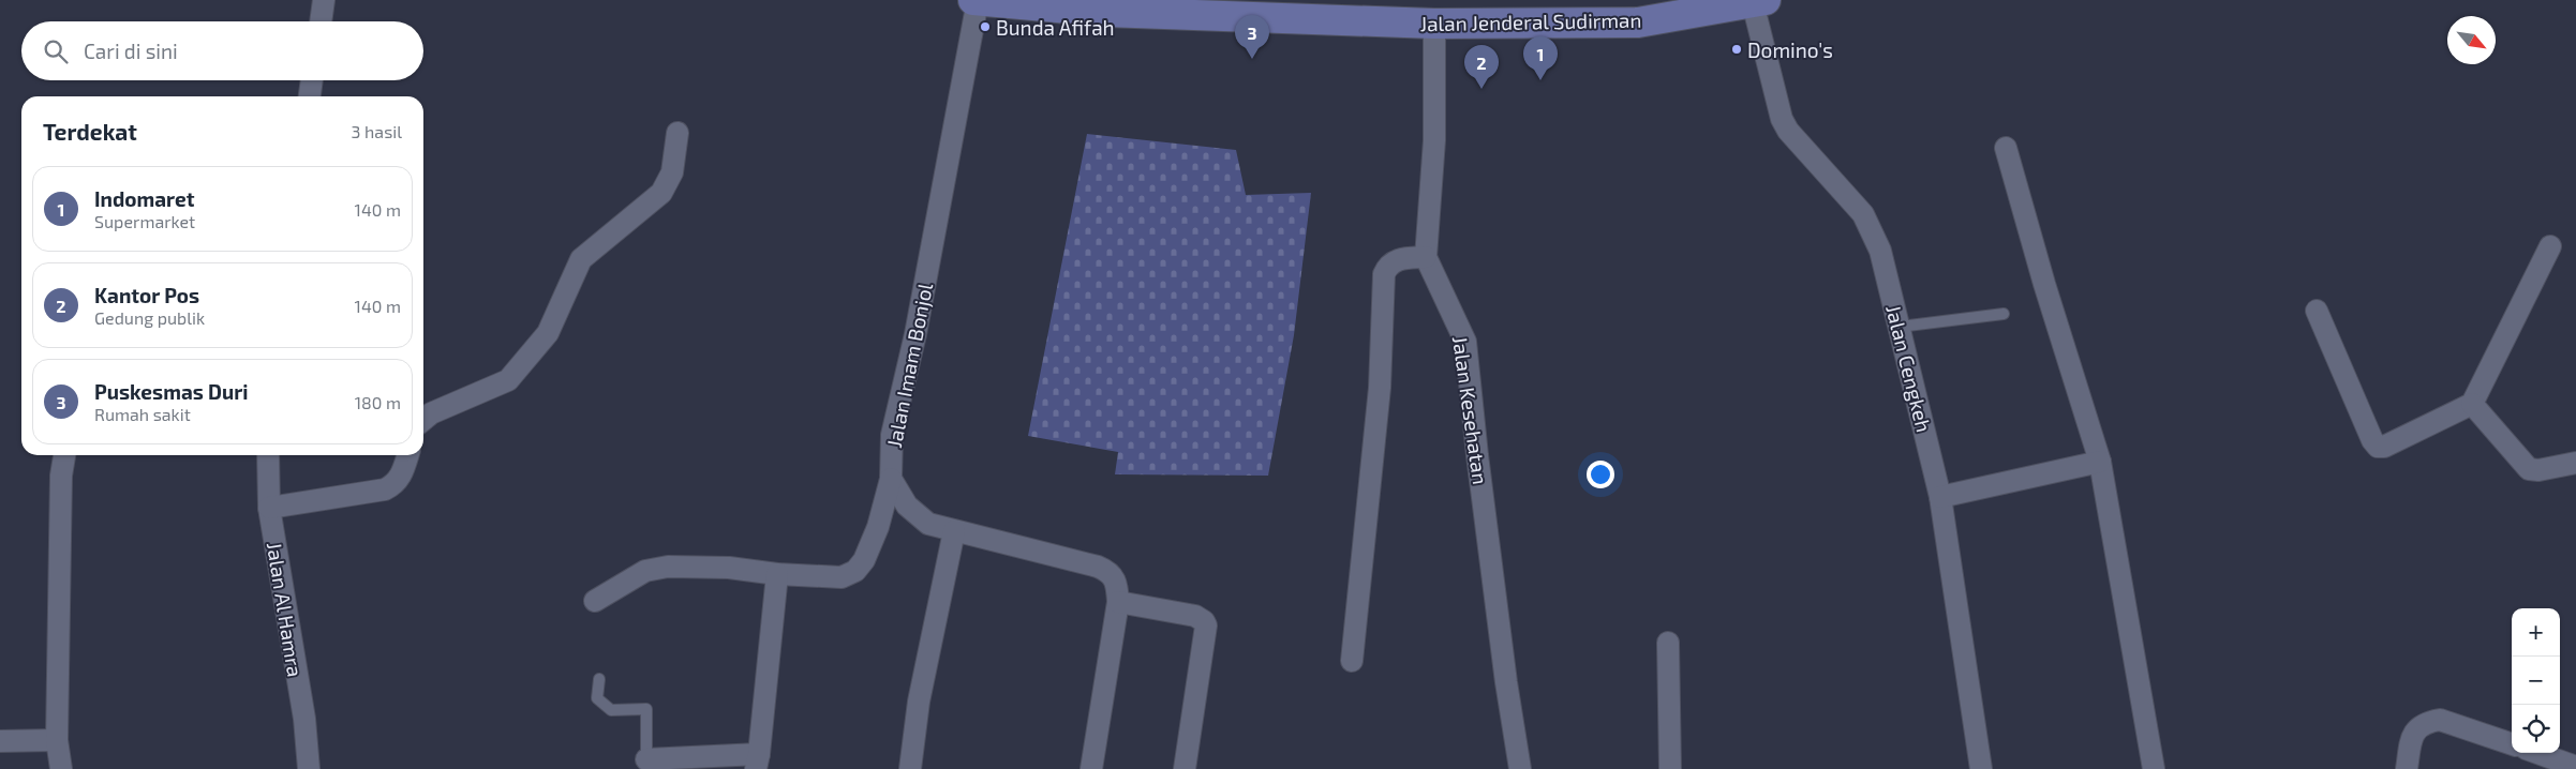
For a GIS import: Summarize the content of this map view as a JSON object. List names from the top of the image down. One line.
{"streets":{"street":["Jalan Jenderal Sudirman","Jalan Imam Bonjol","Jalan Cengkeh","Jalan Kesehatan","Jalan Al Hamra"]},"crossings":[["Jalan Jenderal Sudirman","Jalan Imam Bonjol"],["Jalan Jenderal Sudirman","Jalan Cengkeh"],["Jalan Jenderal Sudirman","Jalan Kesehatan"]],"places":["Bunda Afifah","Domino's"],"north":"bottom right","page":{"pins":["3","1","2"],"search":"Cari di sini","heading":["Terdekat","3 hasil"],"list":[{"mark":"1","name":"Indomaret","note":"Supermarket","value":"140 m"},{"mark":"2","name":"Kantor Pos","note":"Gedung publik","value":"140 m"},{"mark":"3","name":"Puskesmas Duri","note":"Rumah sakit","value":"180 m"}],"map_buttons":["+","−"]}}
